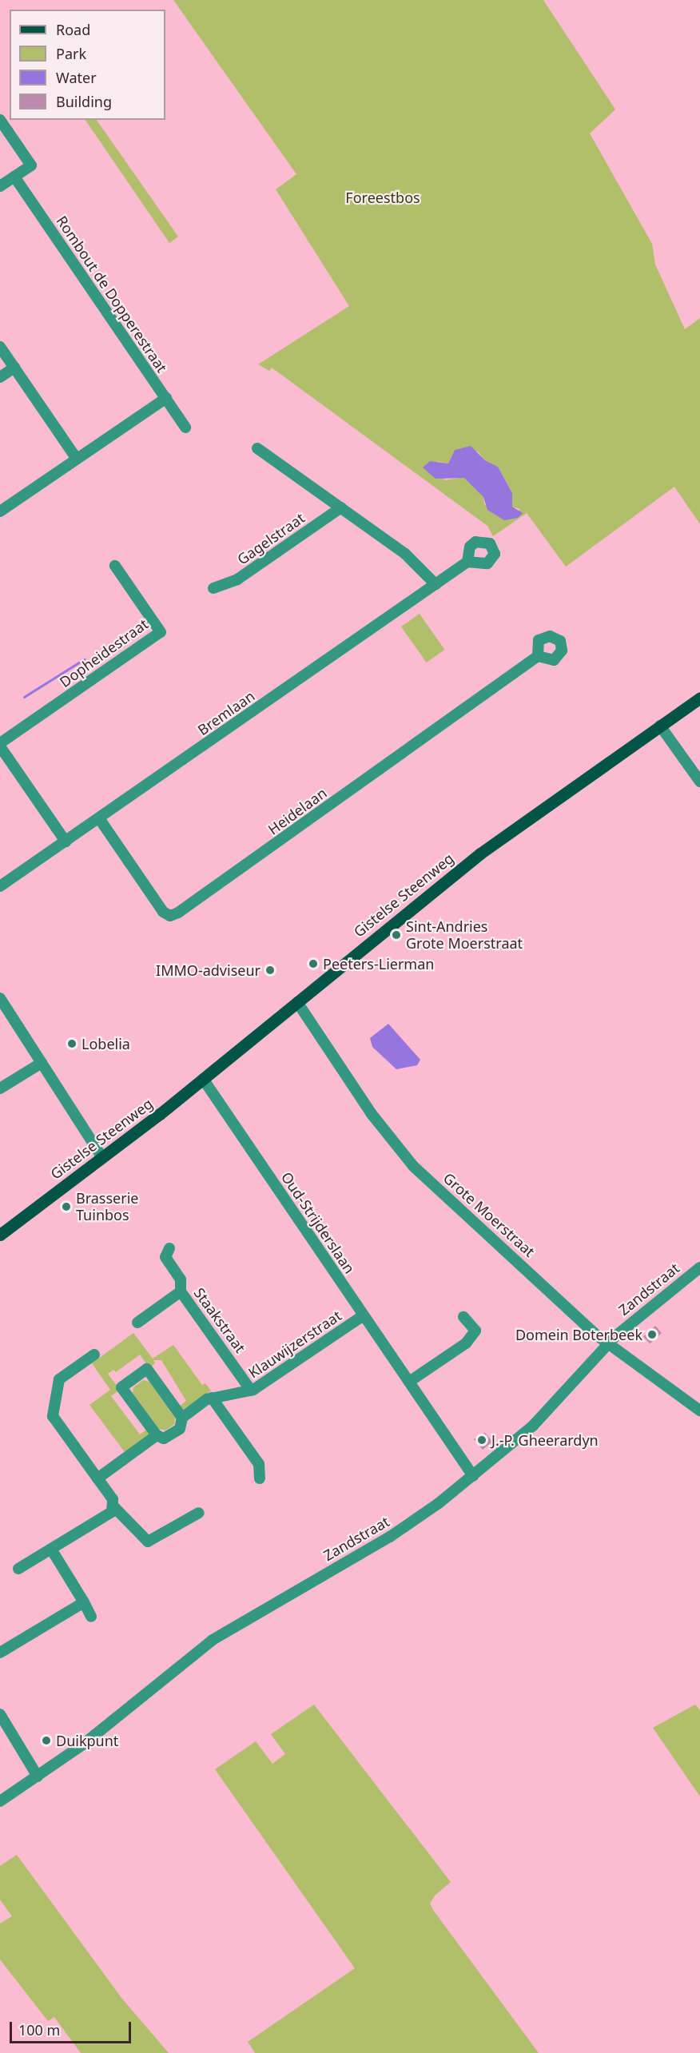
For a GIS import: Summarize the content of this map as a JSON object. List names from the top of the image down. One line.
{"streets":{"main road":["Gistelse Steenweg"],"street":["Rombout de Dopperestraat","Gagelstraat","Dopheidestraat","Bremlaan","Heidelaan","Grote Moerstraat","Oud-Strijderslaan","Zandstraat","Staakstraat","Klauwijzerstraat"]},"crossings":[["Dopheidestraat","Bremlaan"],["Bremlaan","Heidelaan"],["Gistelse Steenweg","Grote Moerstraat"],["Gistelse Steenweg","Oud-Strijderslaan"],["Grote Moerstraat","Zandstraat"],["Oud-Strijderslaan","Zandstraat"],["Oud-Strijderslaan","Klauwijzerstraat"],["Staakstraat","Klauwijzerstraat"]],"parks":["Foreestbos"],"places":["Sint-Andries Grote Moerstraat","Peeters-Lierman","IMMO-adviseur","Lobelia","Brasserie Tuinbos","Domein Boterbeek","J.-P. Gheerardyn","Duikpunt"],"legend":["Road","Park","Water","Building"],"scale_bar":"100 m"}
